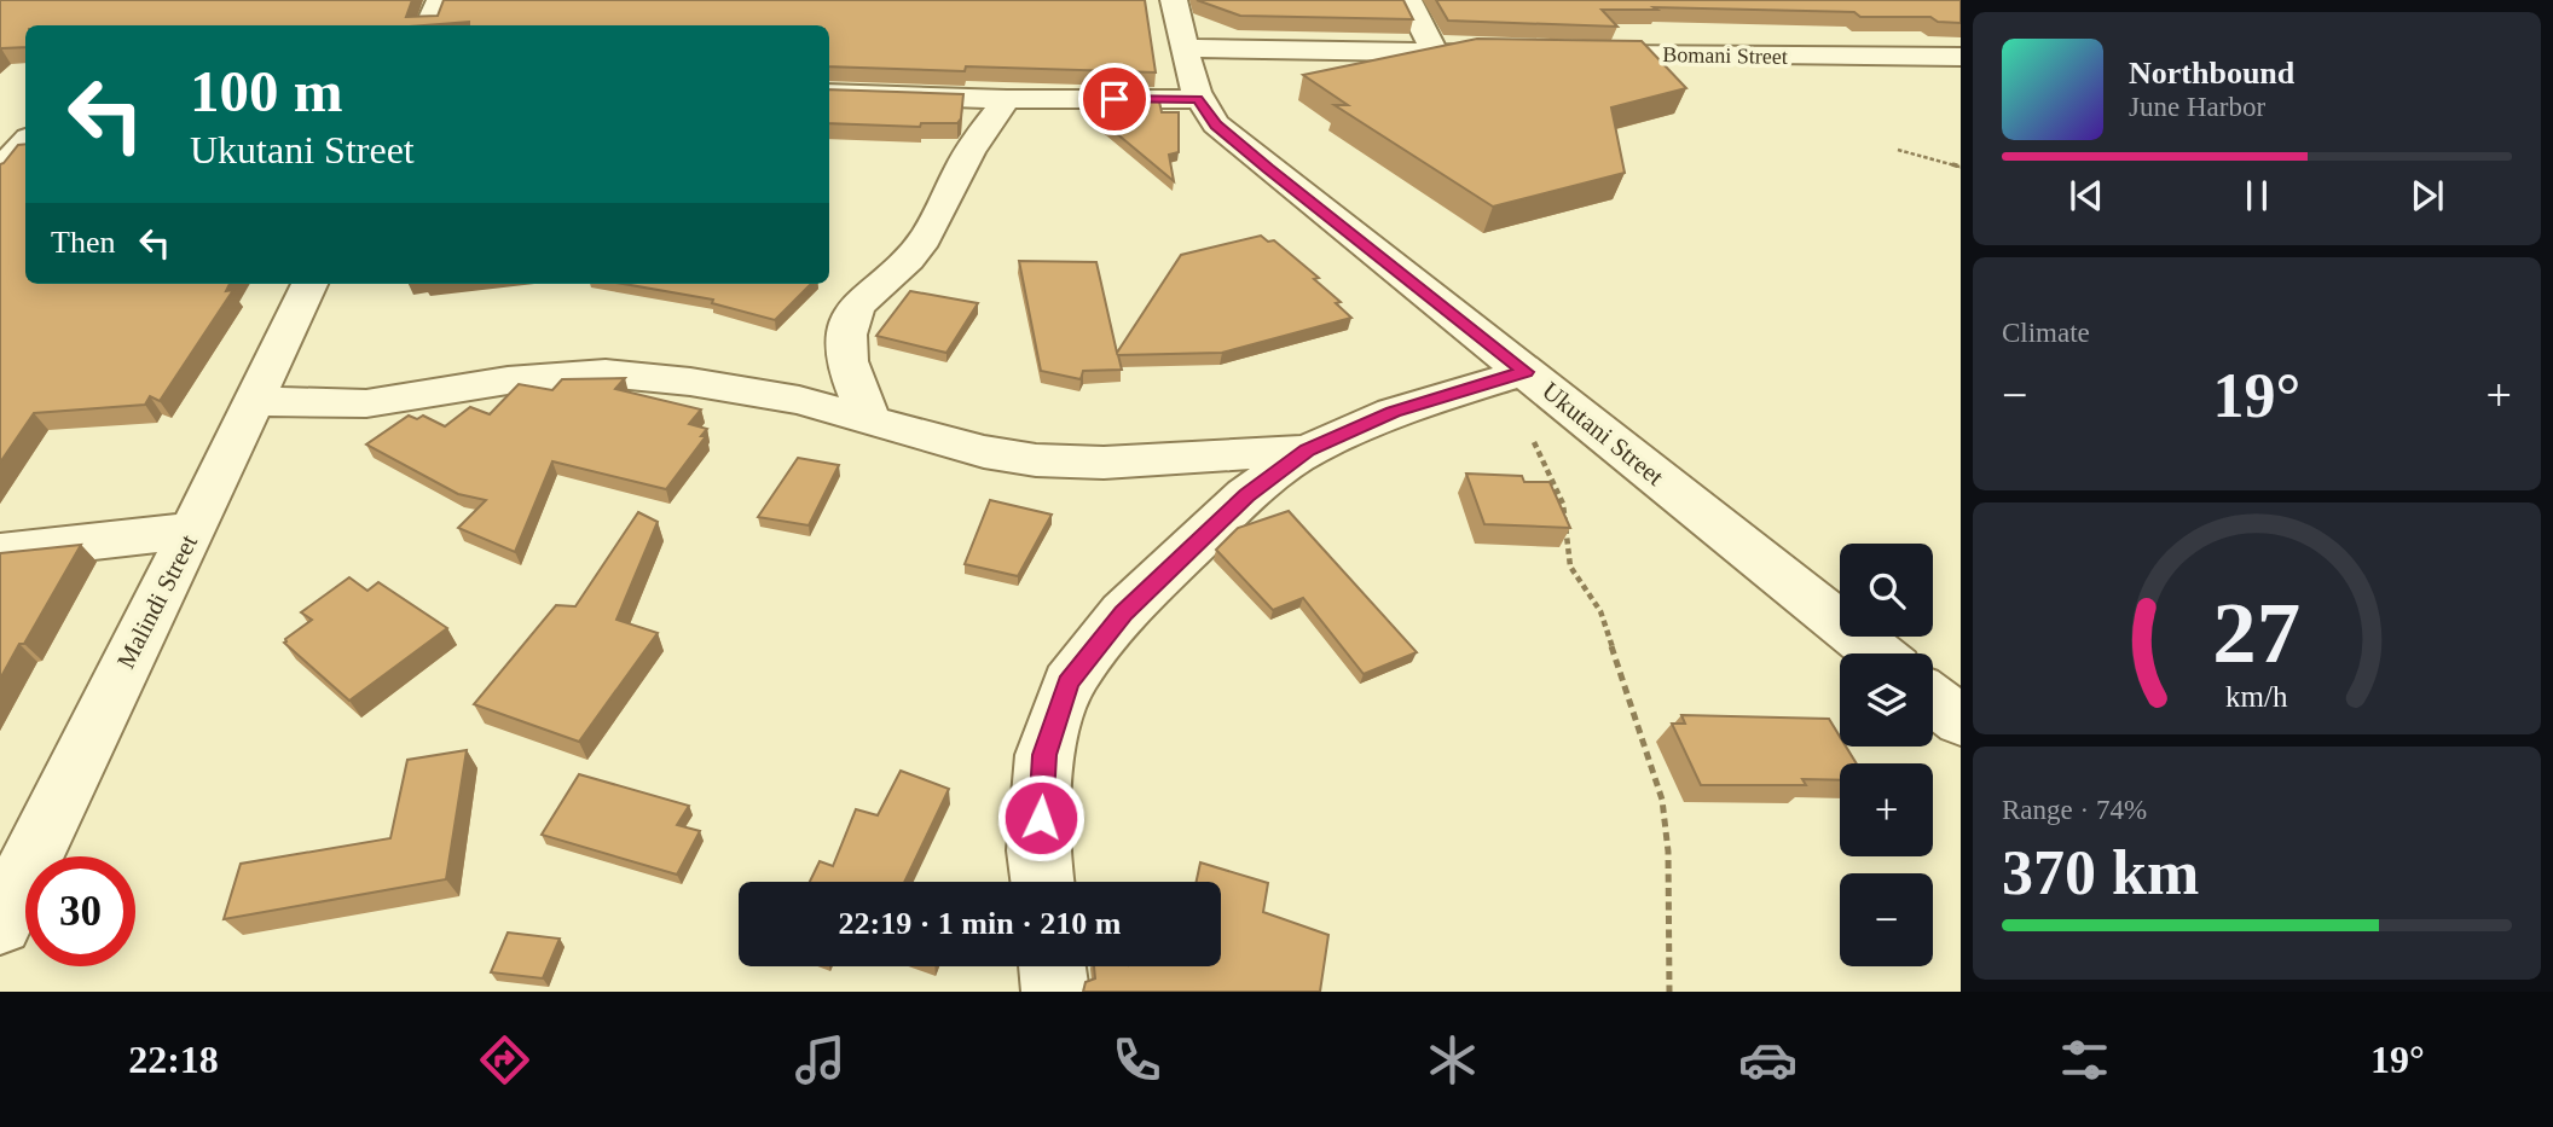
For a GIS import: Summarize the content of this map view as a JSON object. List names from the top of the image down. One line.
{"streets":{"street":["Bomani Street","Ukutani Street","Malindi Street"]},"page":{"turn":["100 m","Ukutani Street"],"song":["Northbound","June Harbor"],"then":"Then","tile":["Climate",["Range · 74%","370 km"]],"heat":["−","19°","+"],"map_buttons":["+","−"],"limit":"30","trip":"22:19 · 1 min · 210 m","tabs":["22:18","19°"],"gauge":["27","km/h"]}}
